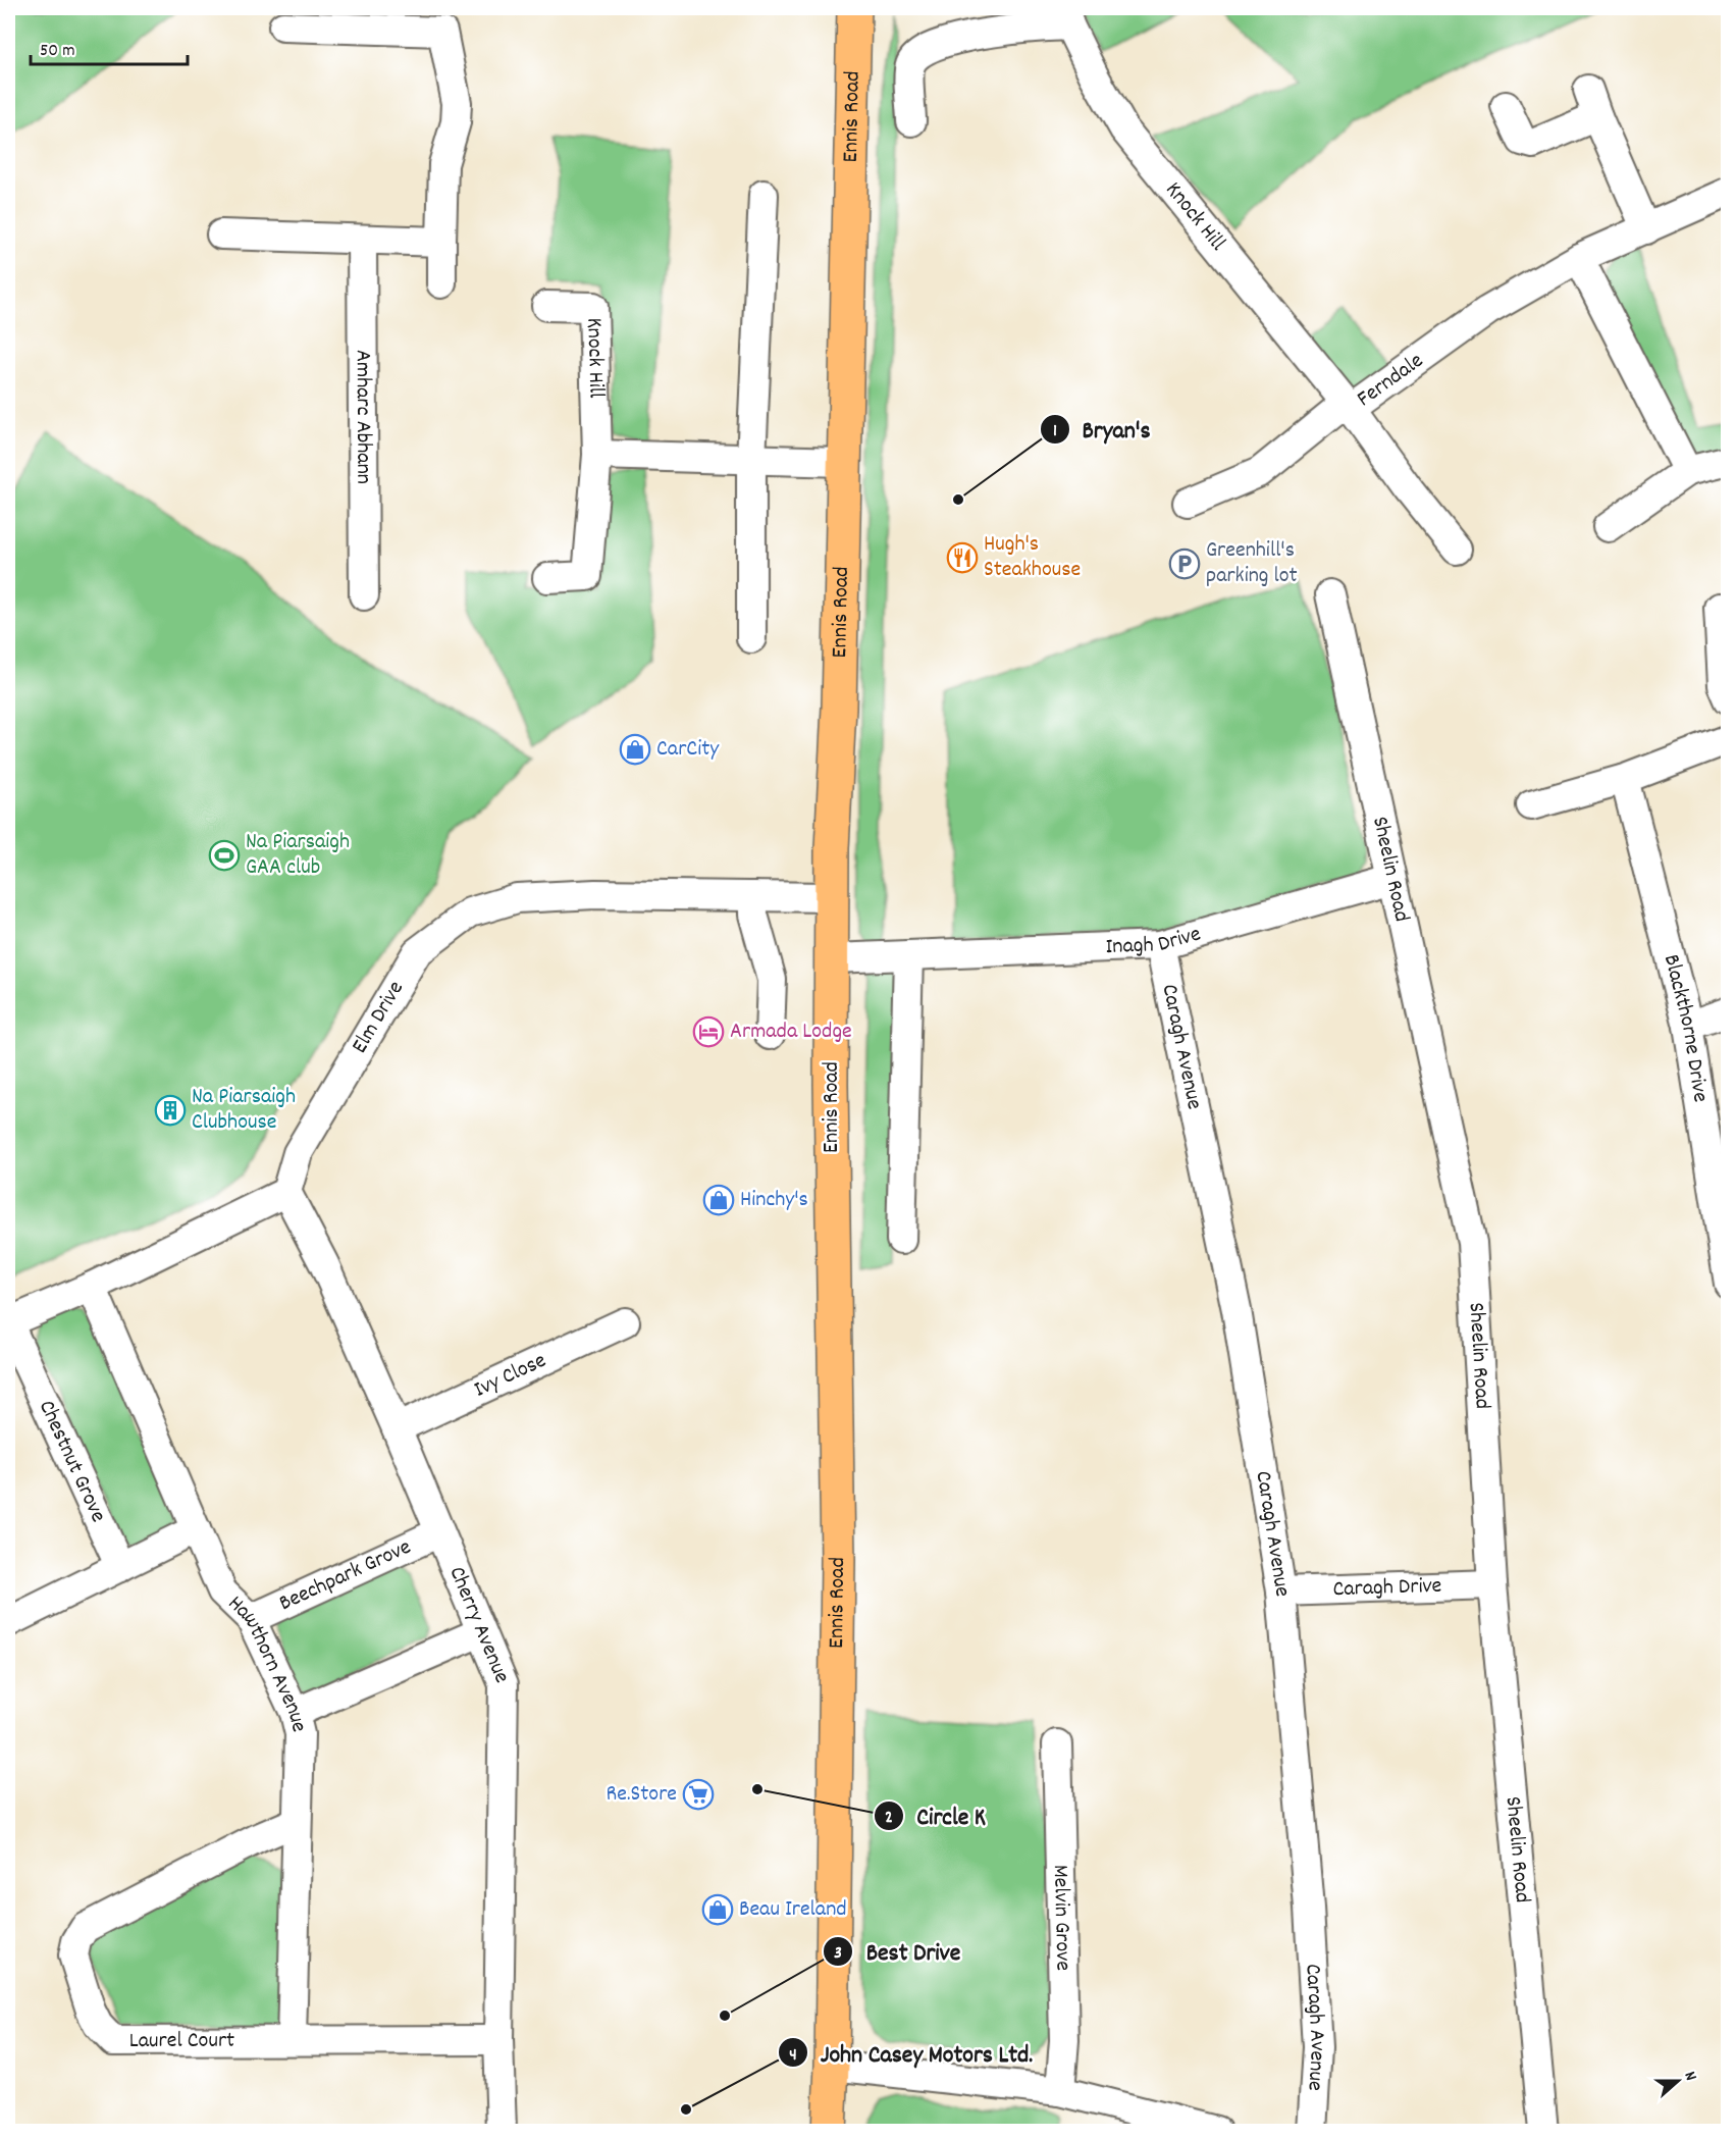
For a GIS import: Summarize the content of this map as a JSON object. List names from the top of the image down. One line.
{"streets":{"main road":["Ennis Road"],"street":["Knock Hill","Ferndale","Amharc Abhann","Sheelin Road","Inagh Drive","Elm Drive","Blackthorne Drive","Caragh Avenue","Ivy Close","Chestnut Grove","Beechpark Grove","Caragh Drive","Cherry Avenue","Hawthorn Avenue","Melvin Grove","Laurel Court"]},"crossings":[["Ennis Road","Inagh Drive"],["Ennis Road","Elm Drive"],["Knock Hill","Ferndale"],["Sheelin Road","Inagh Drive"],["Sheelin Road","Caragh Drive"],["Inagh Drive","Caragh Avenue"],["Elm Drive","Cherry Avenue"],["Caragh Avenue","Caragh Drive"],["Ivy Close","Cherry Avenue"],["Beechpark Grove","Cherry Avenue"],["Beechpark Grove","Hawthorn Avenue"],["Cherry Avenue","Laurel Court"],["Hawthorn Avenue","Laurel Court"]],"places":{"other":["Bryan's","Circle K","Best Drive","John Casey Motors Ltd."],"restaurant":["Hugh's Steakhouse"],"parking":["Greenhill's parking lot"],"shop":["CarCity","Hinchy's","Beau Ireland"],"sports":["Na Piarsaigh GAA club"],"hotel":["Armada Lodge"],"building":["Na Piarsaigh Clubhouse"],"supermarket":["Re.Store"]},"scale_bar":"50 m","north":"right"}
